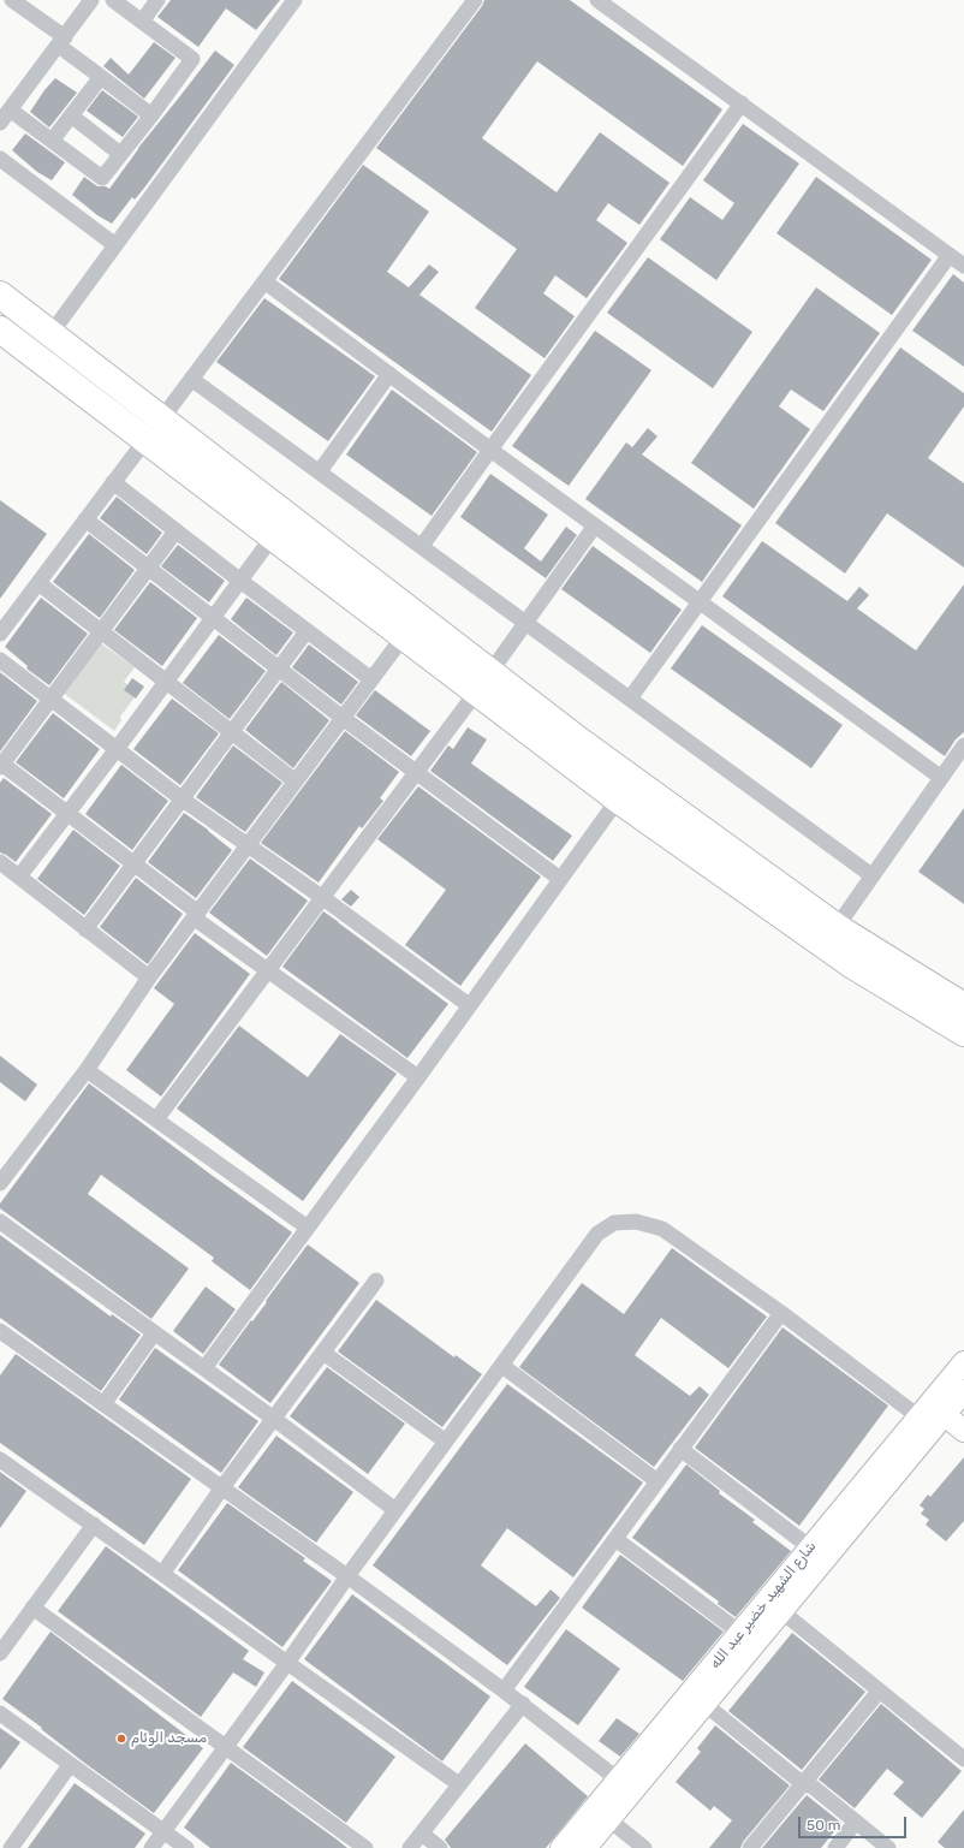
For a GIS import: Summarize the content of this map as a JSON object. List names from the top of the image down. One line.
{"streets":{"main road":["شارع الشهيد خضير عبد الله"]},"places":["مسجد الوئام"],"scale_bar":"50 m"}
